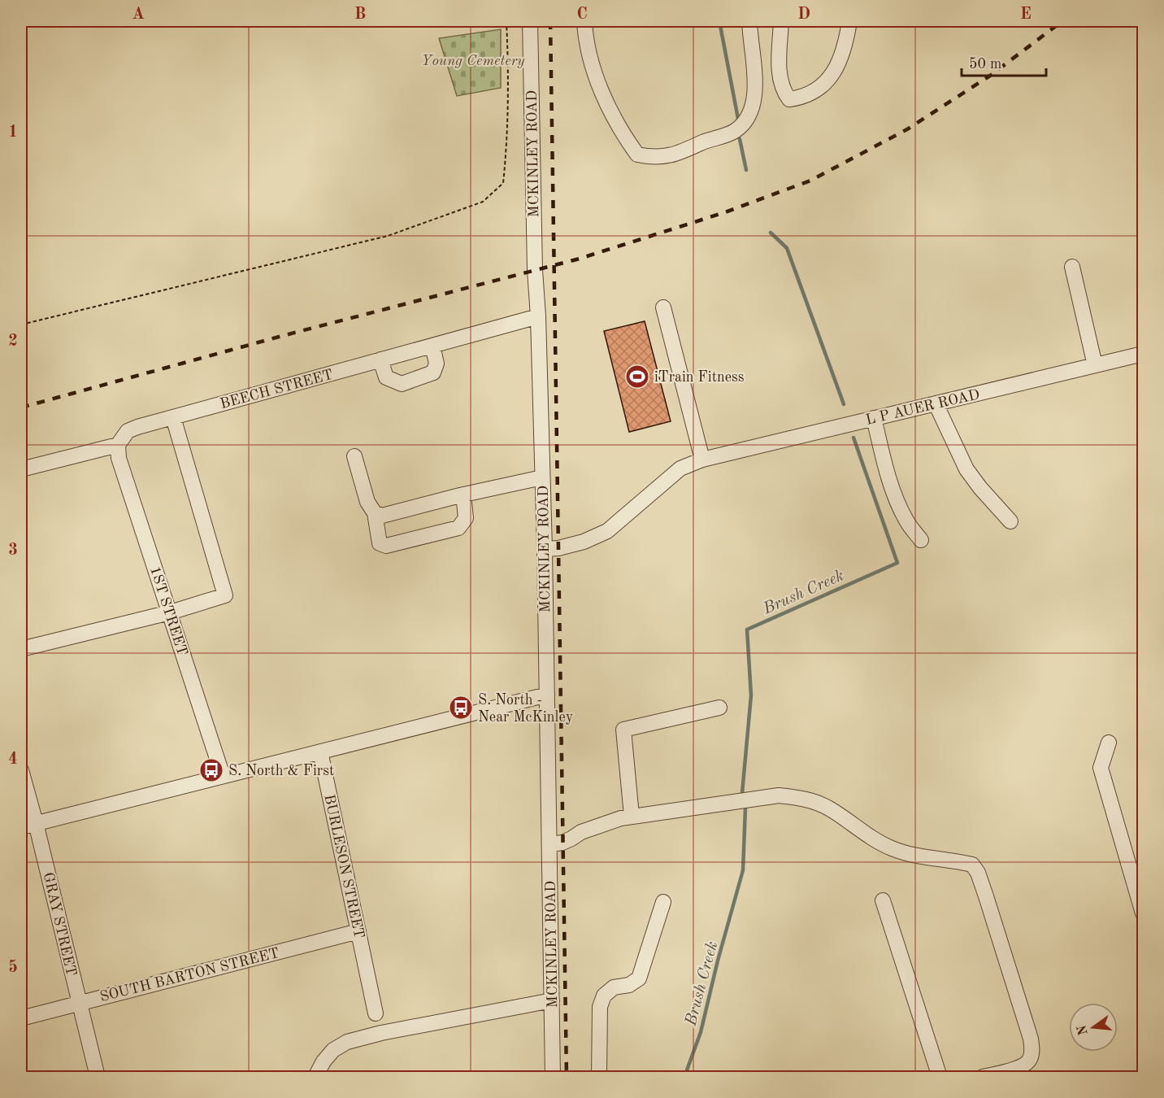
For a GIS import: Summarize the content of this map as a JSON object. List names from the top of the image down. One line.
{"streets":{"street":["MCKINLEY ROAD","BEECH STREET","L P AUER ROAD","1ST STREET","BURLESON STREET","GRAY STREET","SOUTH BARTON STREET"]},"crossings":[["MCKINLEY ROAD","BEECH STREET"],["MCKINLEY ROAD","L P AUER ROAD"],["BEECH STREET","1ST STREET"],["BURLESON STREET","SOUTH BARTON STREET"],["GRAY STREET","SOUTH BARTON STREET"]],"water":["Brush Creek"],"parks":["Young Cemetery"],"places":{"sports":["iTrain Fitness"],"bus stop":["S. North - Near McKinley","S. North & First"]},"scale_bar":"50 m","north":"left","grid":{"columns":["A","B","C","D","E"],"rows":["1","2","3","4","5"]}}
